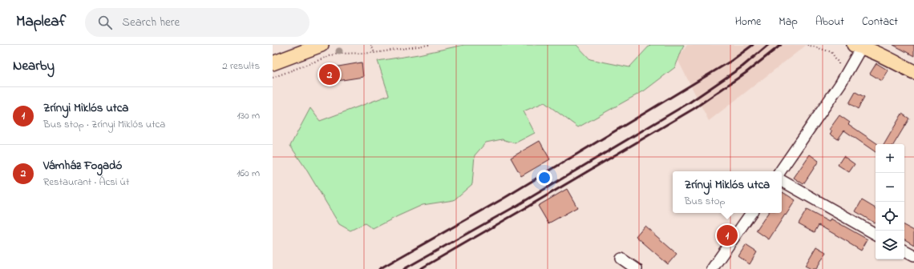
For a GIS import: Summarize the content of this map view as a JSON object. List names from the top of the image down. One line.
{"page":{"header":"Mapleaf","search":"Search here","nav":["Home","Map","About","Contact"],"heading":["Nearby","2 results"],"pins":["2","1"],"list":[{"mark":"1","name":"Zrínyi Miklós utca","note":"Bus stop · Zrínyi Miklós utca","value":"130 m"},{"mark":"2","name":"Vámház Fogadó","note":"Restaurant · Ácsi út","value":"160 m"}],"map_buttons":["+","−"],"popup":["Zrínyi Miklós utca","Bus stop"]}}
